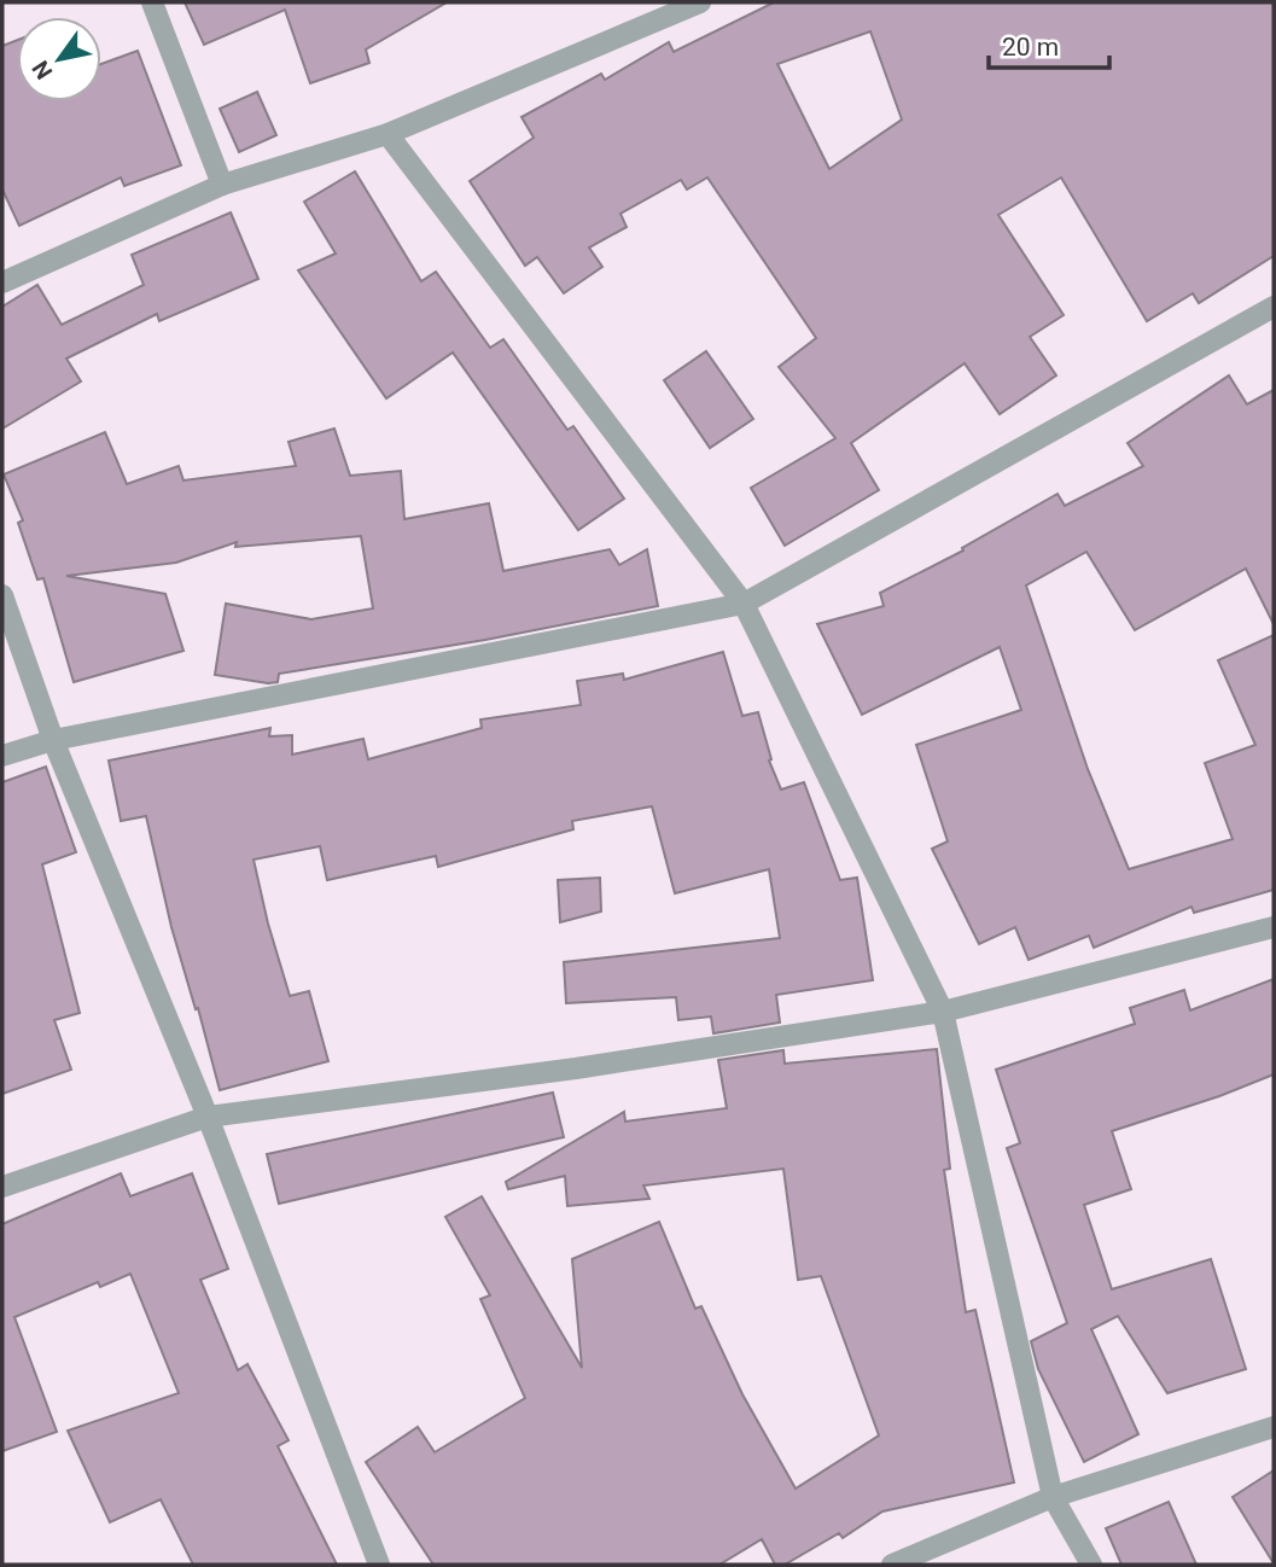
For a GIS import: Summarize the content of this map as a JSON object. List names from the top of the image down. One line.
{"scale_bar":"20 m","north":"bottom left"}
